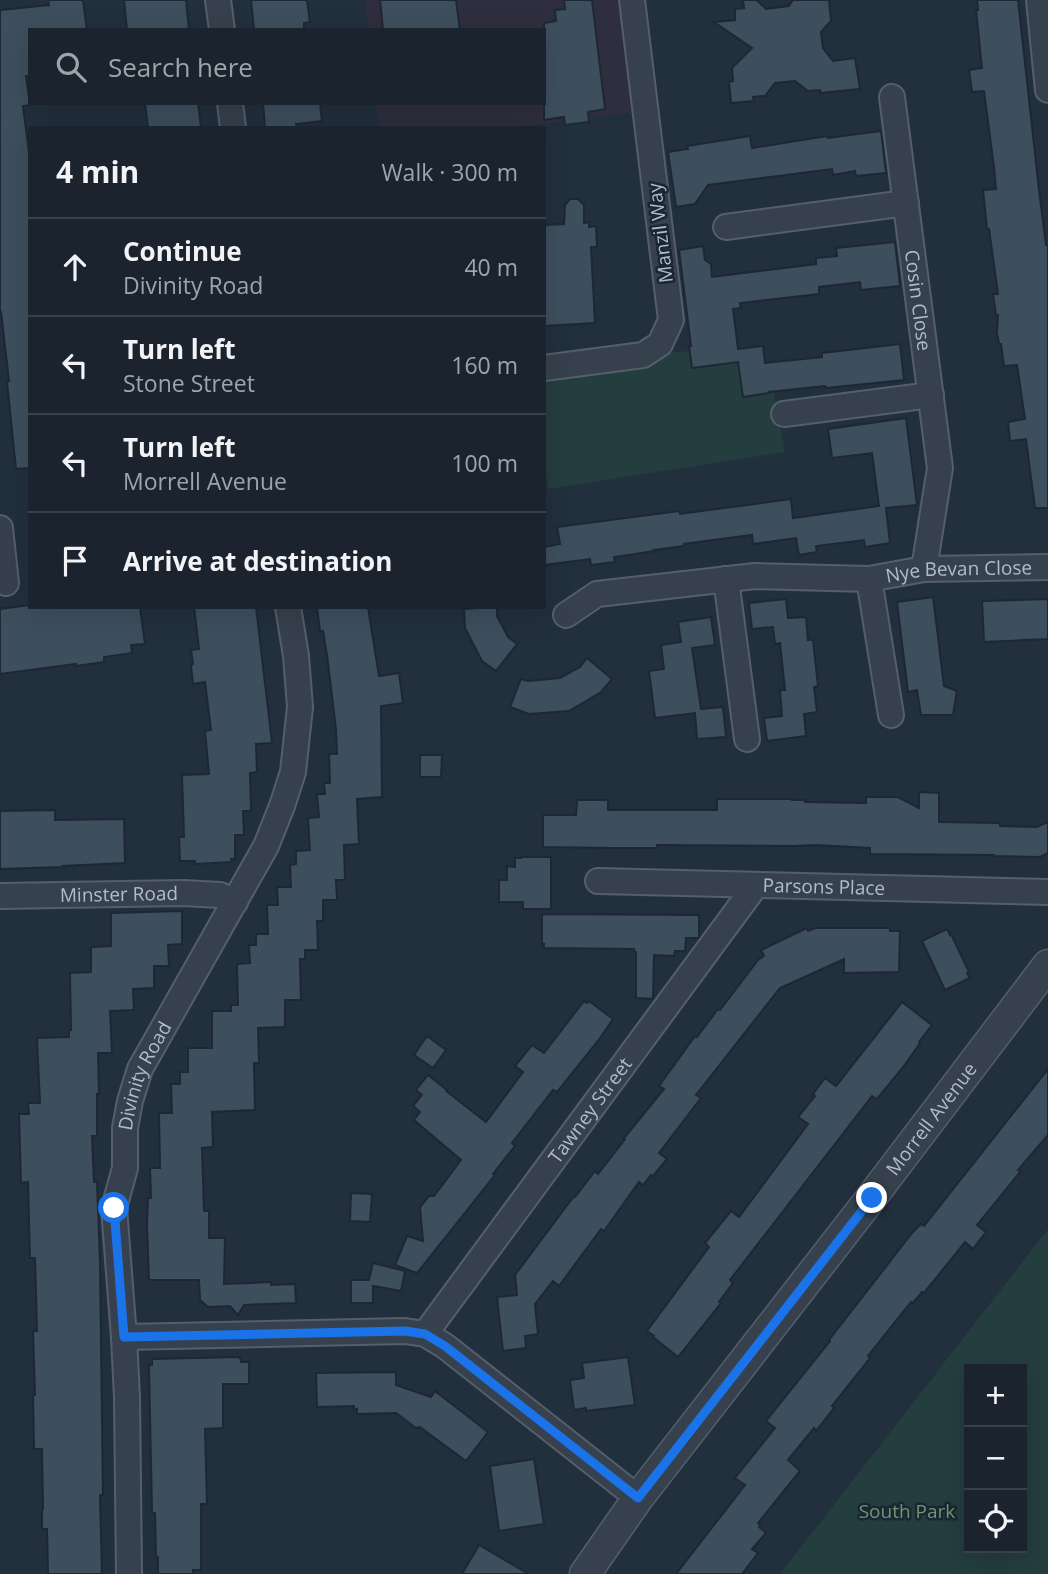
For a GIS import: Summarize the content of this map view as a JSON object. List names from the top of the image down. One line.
{"streets":{"street":["Manzil Way","Cosin Close","Nye Bevan Close","Parsons Place","Minster Road","Divinity Road","Tawney Street","Morrell Avenue"]},"crossings":[["Cosin Close","Nye Bevan Close"],["Parsons Place","Tawney Street"],["Minster Road","Divinity Road"]],"parks":["South Park"],"page":{"search":"Search here","heading":["4 min","Walk · 300 m"],"list":[["Continue","Divinity Road","40 m"],["Turn left","Stone Street","160 m"],["Turn left","Morrell Avenue","100 m"],"Arrive at destination"],"map_buttons":["+","−"]}}
